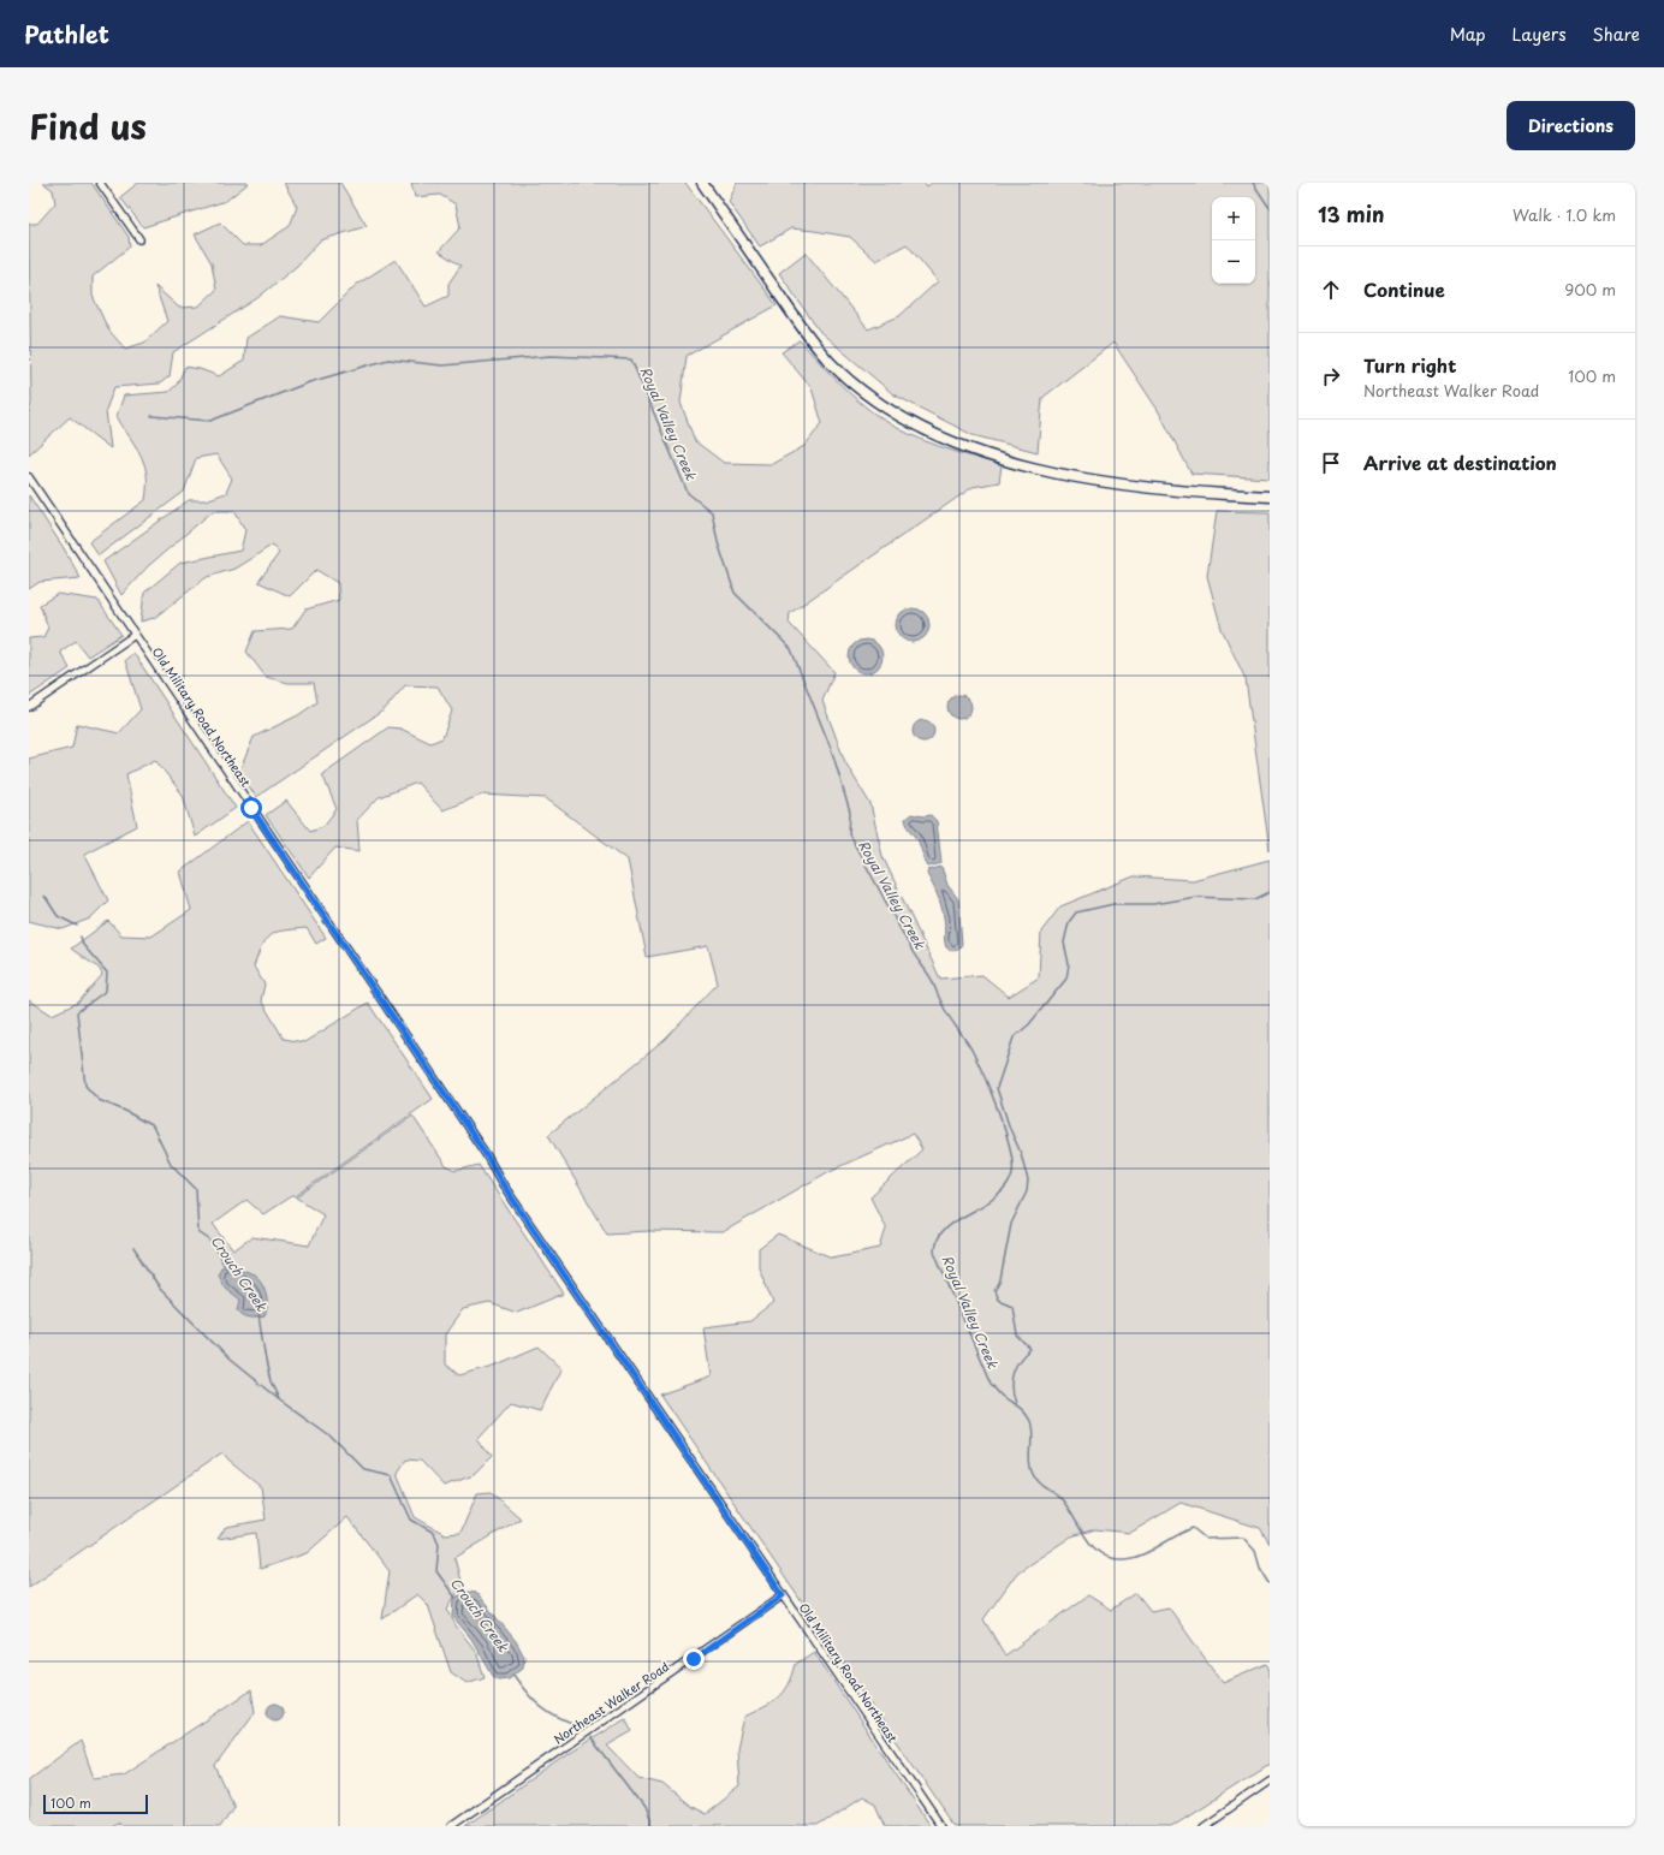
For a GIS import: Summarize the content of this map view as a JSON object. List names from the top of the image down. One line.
{"streets":{"street":["Old Military Road Northeast","Northeast Walker Road"]},"crossings":[["Old Military Road Northeast","Northeast Walker Road"]],"water":["Royal Valley Creek","Crouch Creek"],"scale_bar":"100 m","page":{"header":"Pathlet","nav":["Map","Layers","Share"],"title":"Find us","buttons":"Directions","heading":["13 min","Walk · 1.0 km"],"map_buttons":["+","−"],"list":[["Continue","900 m"],["Turn right","Northeast Walker Road","100 m"],"Arrive at destination"],"scale":"100 m"}}
